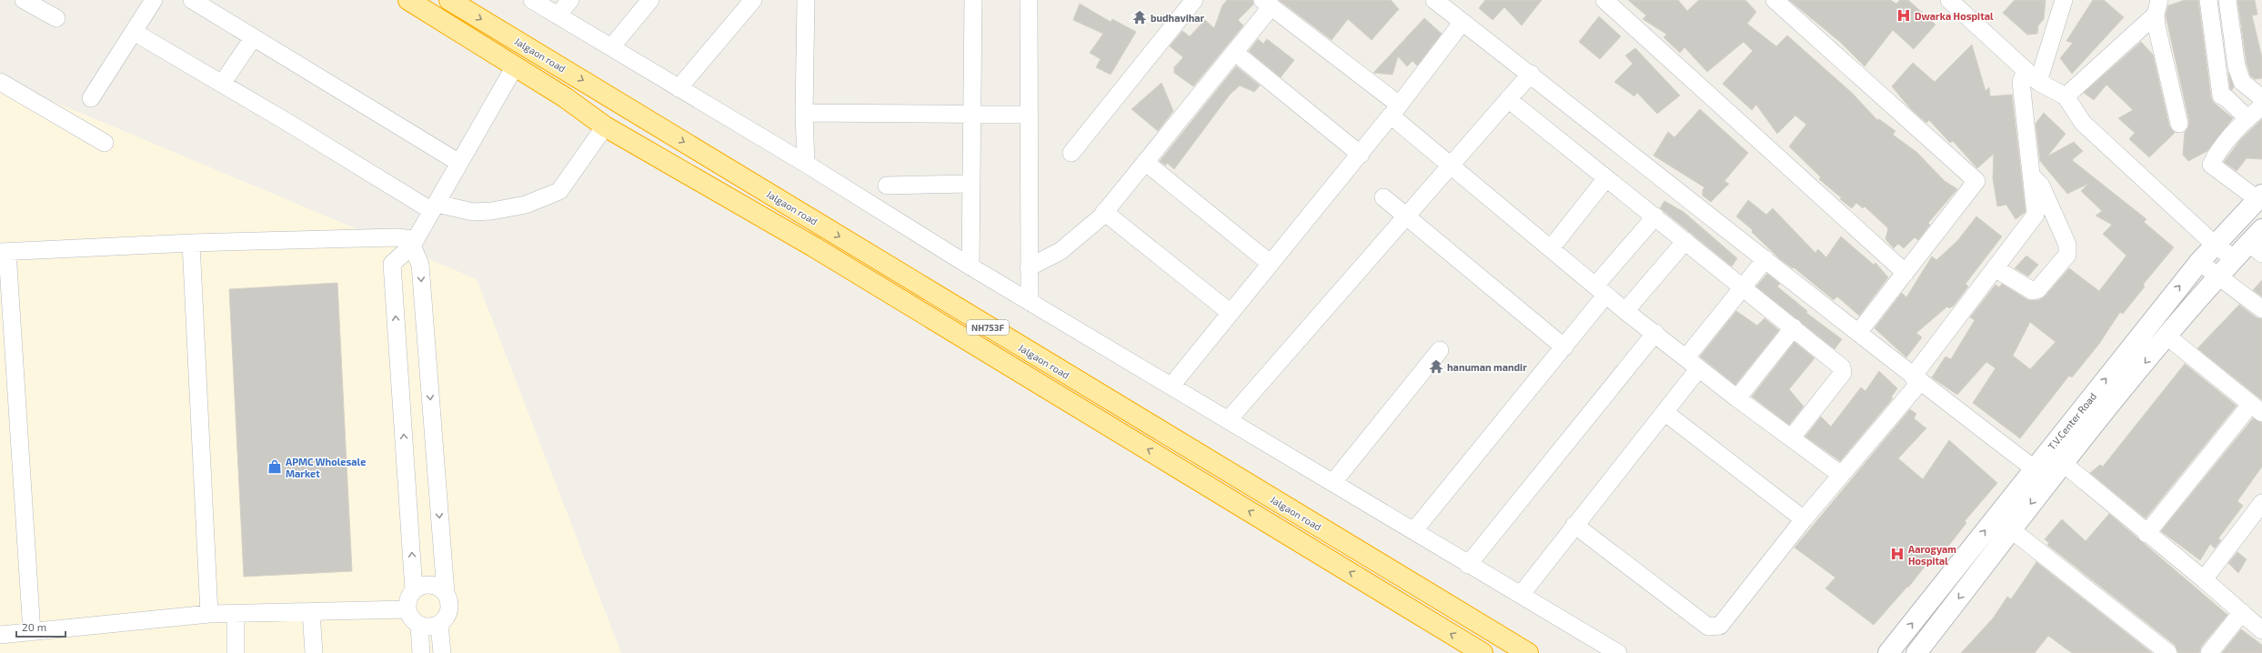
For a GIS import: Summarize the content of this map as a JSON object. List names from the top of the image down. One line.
{"streets":{"highway":["Jalgaon road","NH753F"],"street":["T.V.Center Road"]},"places":{"hospital":["Dwarka Hospital","Aarogyam Hospital"],"temple":["budhavihar","hanuman mandir"],"shop":["APMC Wholesale Market"]},"scale_bar":"20 m"}
